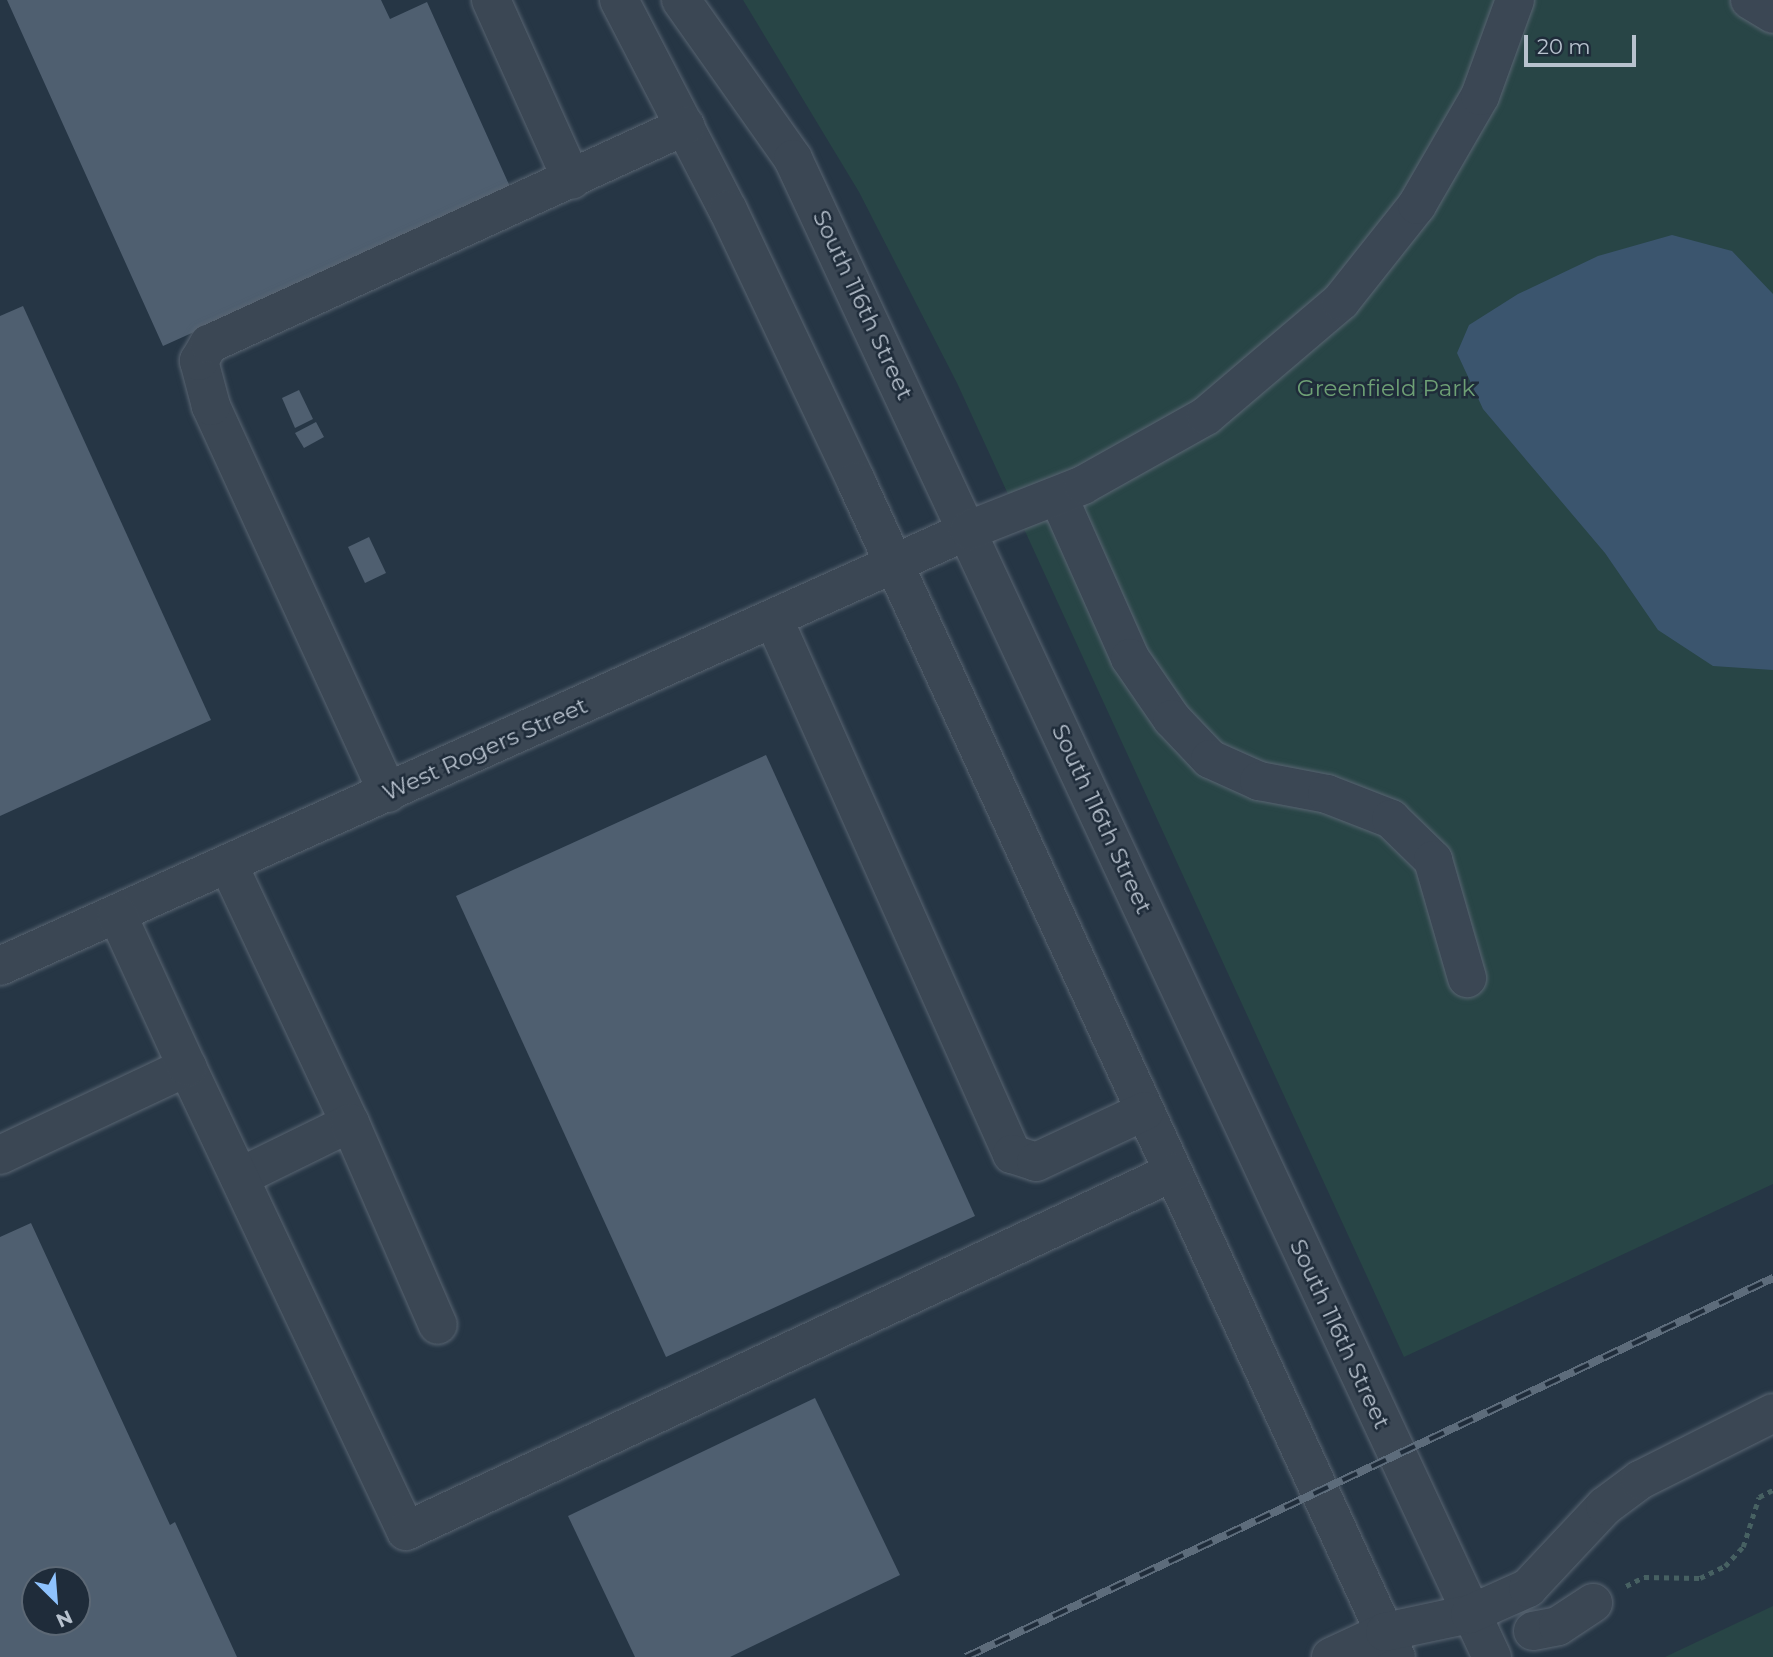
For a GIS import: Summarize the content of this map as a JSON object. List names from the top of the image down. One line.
{"streets":{"street":["South 116th Street","West Rogers Street"]},"crossings":[["South 116th Street","West Rogers Street"]],"parks":["Greenfield Park"],"scale_bar":"20 m","north":"bottom right"}
